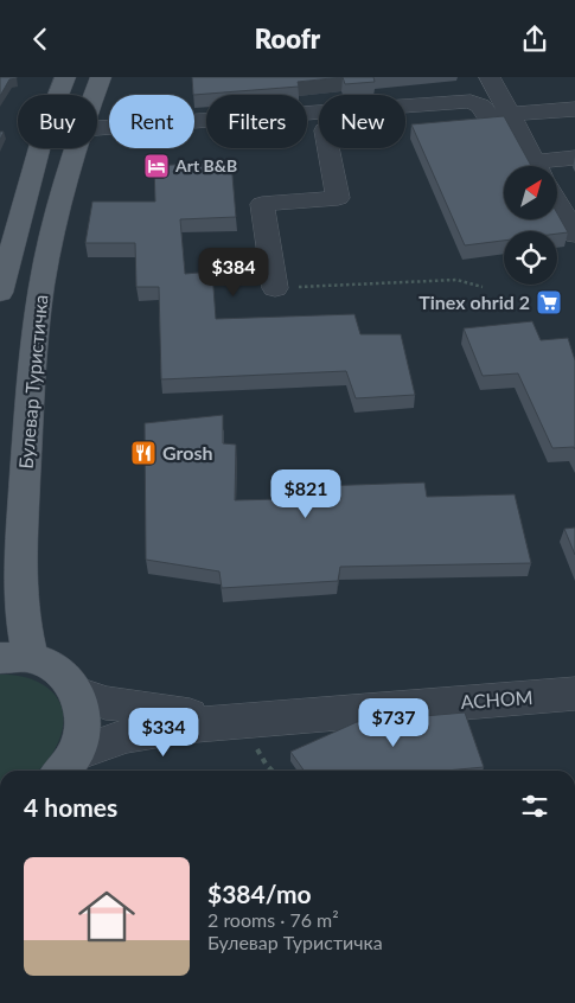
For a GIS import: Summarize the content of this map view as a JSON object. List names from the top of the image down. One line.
{"streets":{"main road":["Булевар Туристичка"],"street":["АСНОМ"]},"places":{"hotel":["Art B&B"],"supermarket":["Tinex ohrid 2"],"restaurant":["Grosh"]},"north":"top right","page":{"header":"Roofr","chip":["Buy","Rent","Filters","New"],"price":["$384","$821","$737","$334"],"heading":"4 homes","list":[{"name":"$384/mo","note":"2 rooms · 76 m² · Булевар Туристичка"}]}}
